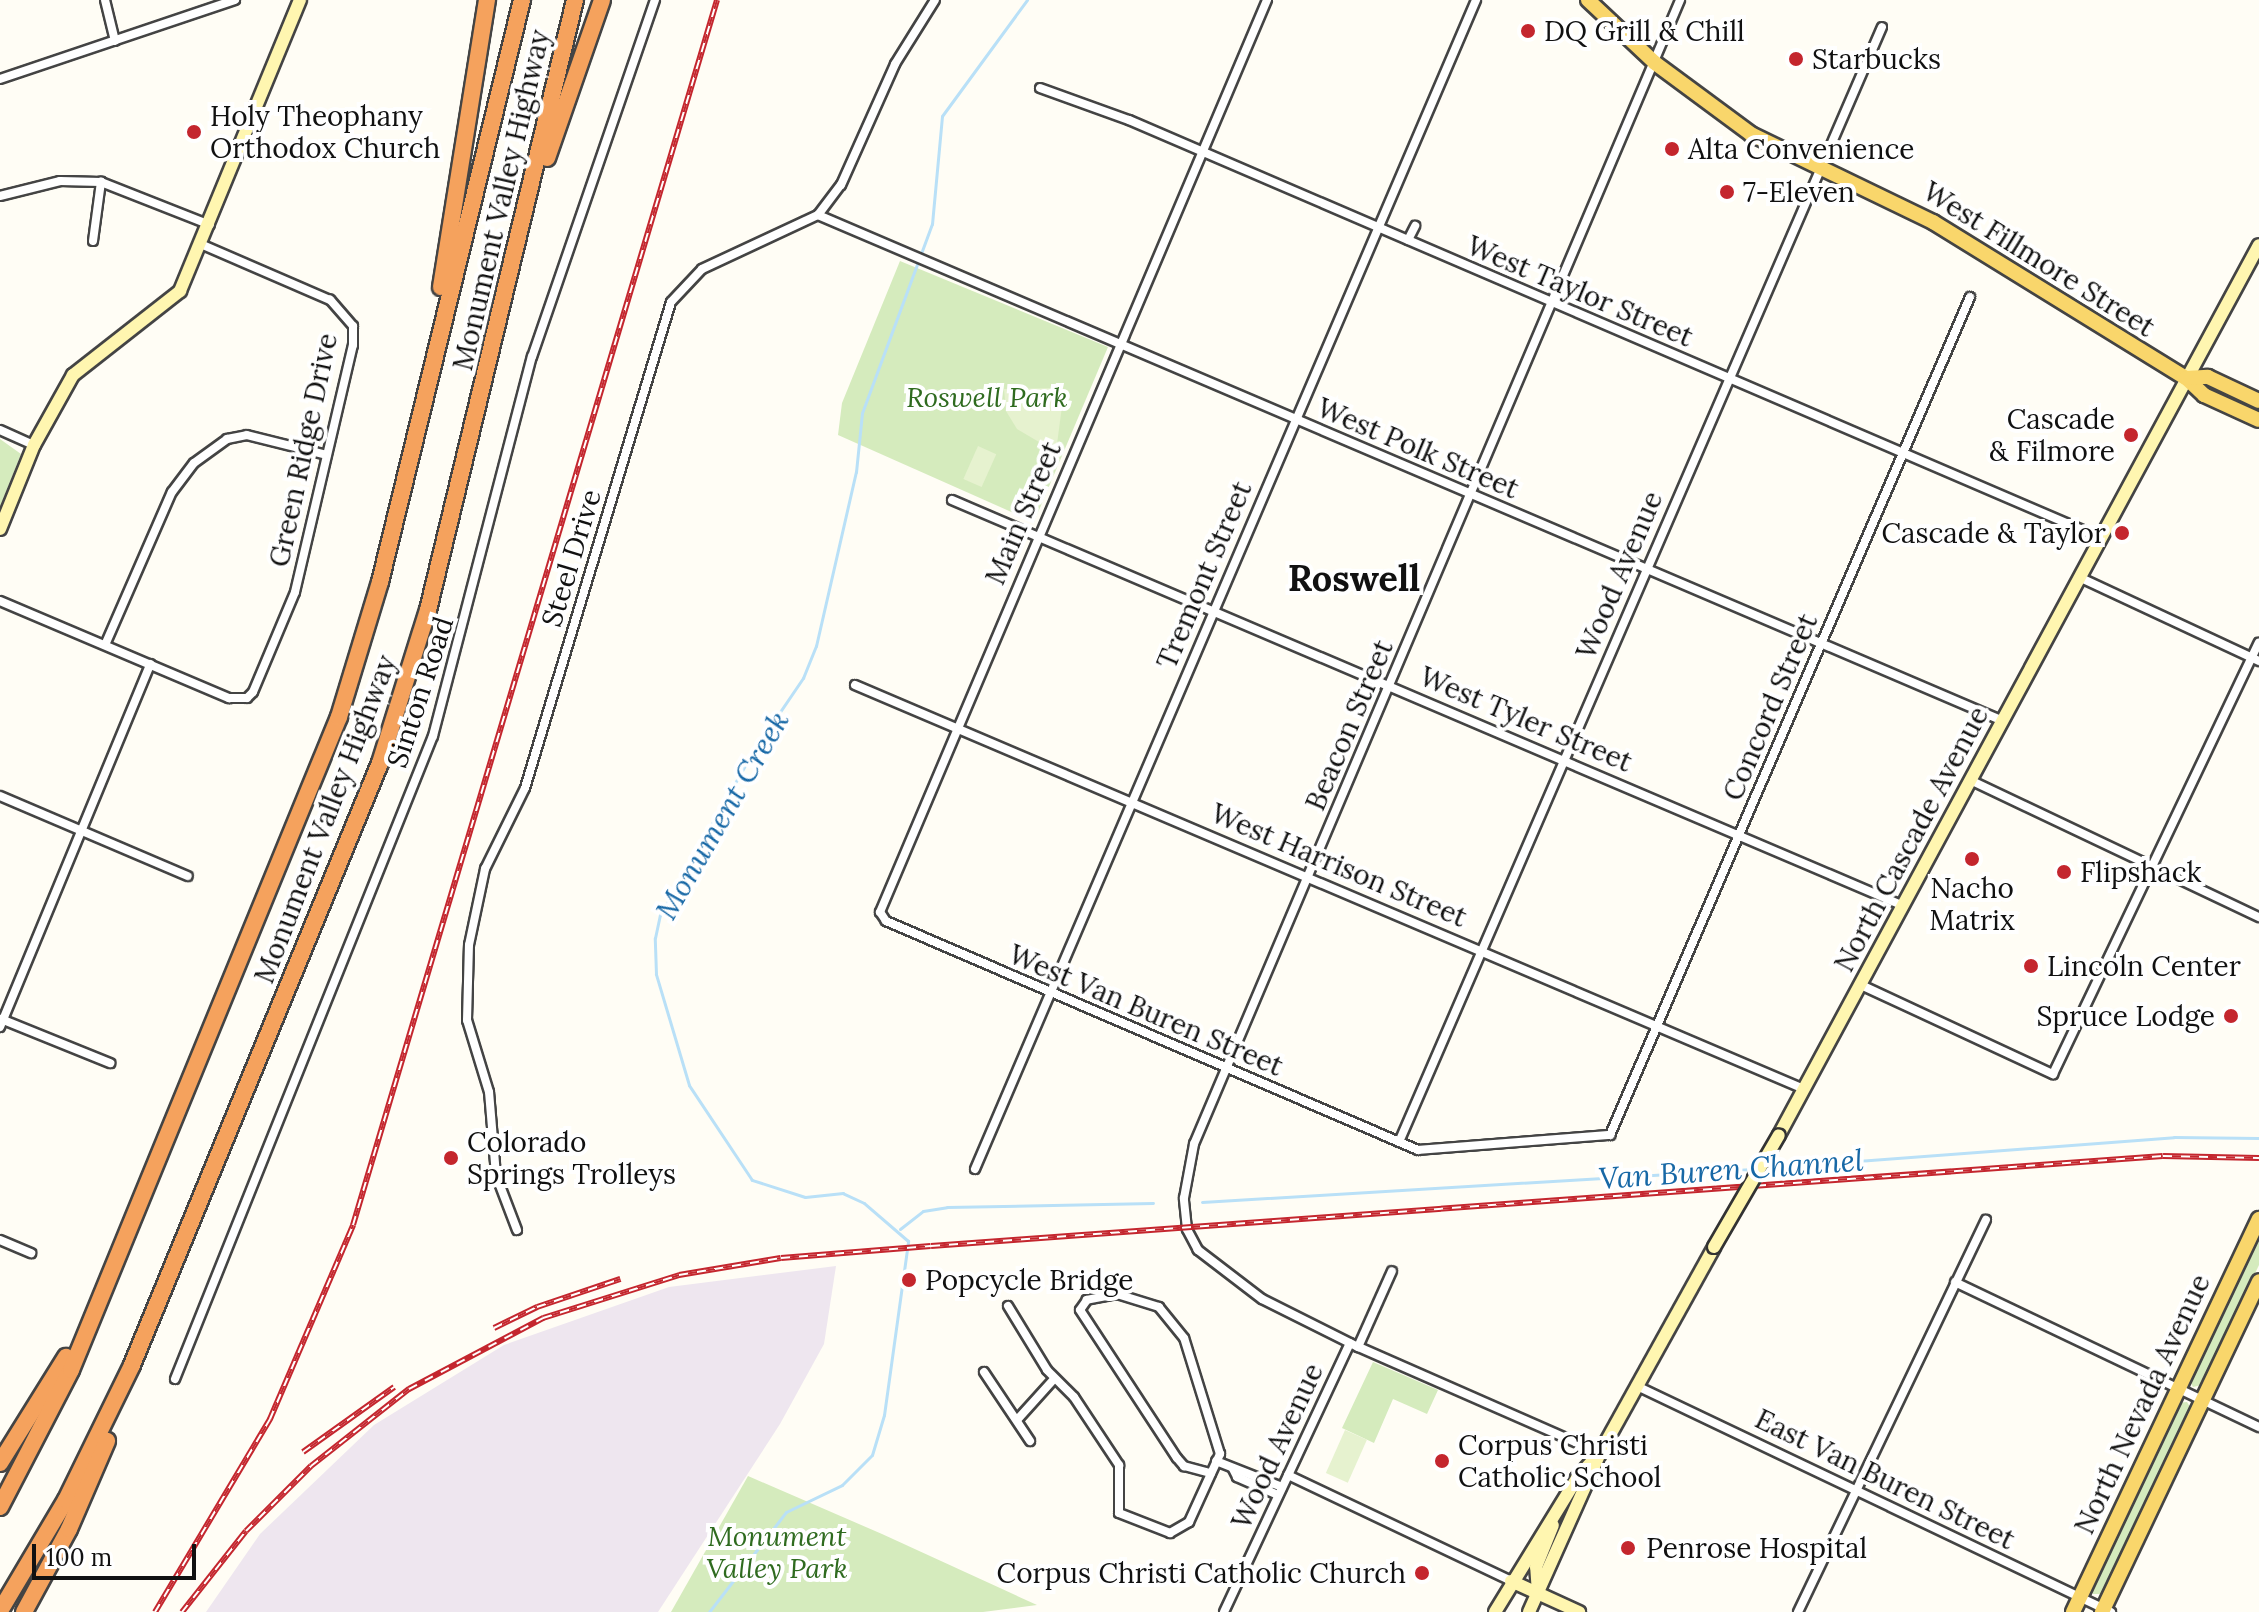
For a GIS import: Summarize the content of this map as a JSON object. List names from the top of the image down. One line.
{"streets":{"highway":["Monument Valley Highway"],"main road":["West Fillmore Street","North Cascade Avenue","North Nevada Avenue"],"street":["West Taylor Street","West Polk Street","Green Ridge Drive","Main Street","Steel Drive","Tremont Street","Wood Avenue","Sinton Road","Concord Street","West Tyler Street","Beacon Street","West Harrison Street","West Van Buren Street","East Van Buren Street"]},"crossings":[["West Fillmore Street","Wood Avenue"],["West Fillmore Street","Beacon Street"],["West Fillmore Street","North Cascade Avenue"],["West Taylor Street","Main Street"],["West Taylor Street","Tremont Street"],["West Taylor Street","Wood Avenue"],["West Taylor Street","Concord Street"],["West Taylor Street","Beacon Street"],["West Taylor Street","North Cascade Avenue"],["West Polk Street","Main Street"],["West Polk Street","Steel Drive"],["West Polk Street","Tremont Street"],["West Polk Street","Wood Avenue"],["West Polk Street","Concord Street"],["West Polk Street","Beacon Street"],["West Polk Street","North Cascade Avenue"],["Main Street","West Tyler Street"],["Main Street","West Harrison Street"],["Main Street","West Van Buren Street"],["Tremont Street","West Tyler Street"],["Tremont Street","West Harrison Street"],["Tremont Street","West Van Buren Street"],["Wood Avenue","West Tyler Street"],["Wood Avenue","Beacon Street"],["Wood Avenue","West Harrison Street"],["Wood Avenue","West Van Buren Street"],["Concord Street","West Tyler Street"],["Concord Street","West Harrison Street"],["Concord Street","West Van Buren Street"],["West Tyler Street","Beacon Street"],["West Tyler Street","North Cascade Avenue"],["Beacon Street","West Harrison Street"],["Beacon Street","West Van Buren Street"],["North Cascade Avenue","West Harrison Street"],["North Cascade Avenue","East Van Buren Street"],["North Nevada Avenue","East Van Buren Street"]],"districts":["Roswell"],"water":["Monument Creek","Van Buren Channel"],"parks":["Roswell Park","Monument Valley Park"],"places":["DQ Grill & Chill","Starbucks","Holy Theophany Orthodox Church","Alta Convenience","7-Eleven","Cascade & Filmore","Cascade & Taylor","Nacho Matrix","Flipshack","Lincoln Center","Spruce Lodge","Colorado Springs Trolleys","Popcycle Bridge","Corpus Christi Catholic School","Penrose Hospital","Corpus Christi Catholic Church"],"scale_bar":"100 m"}
